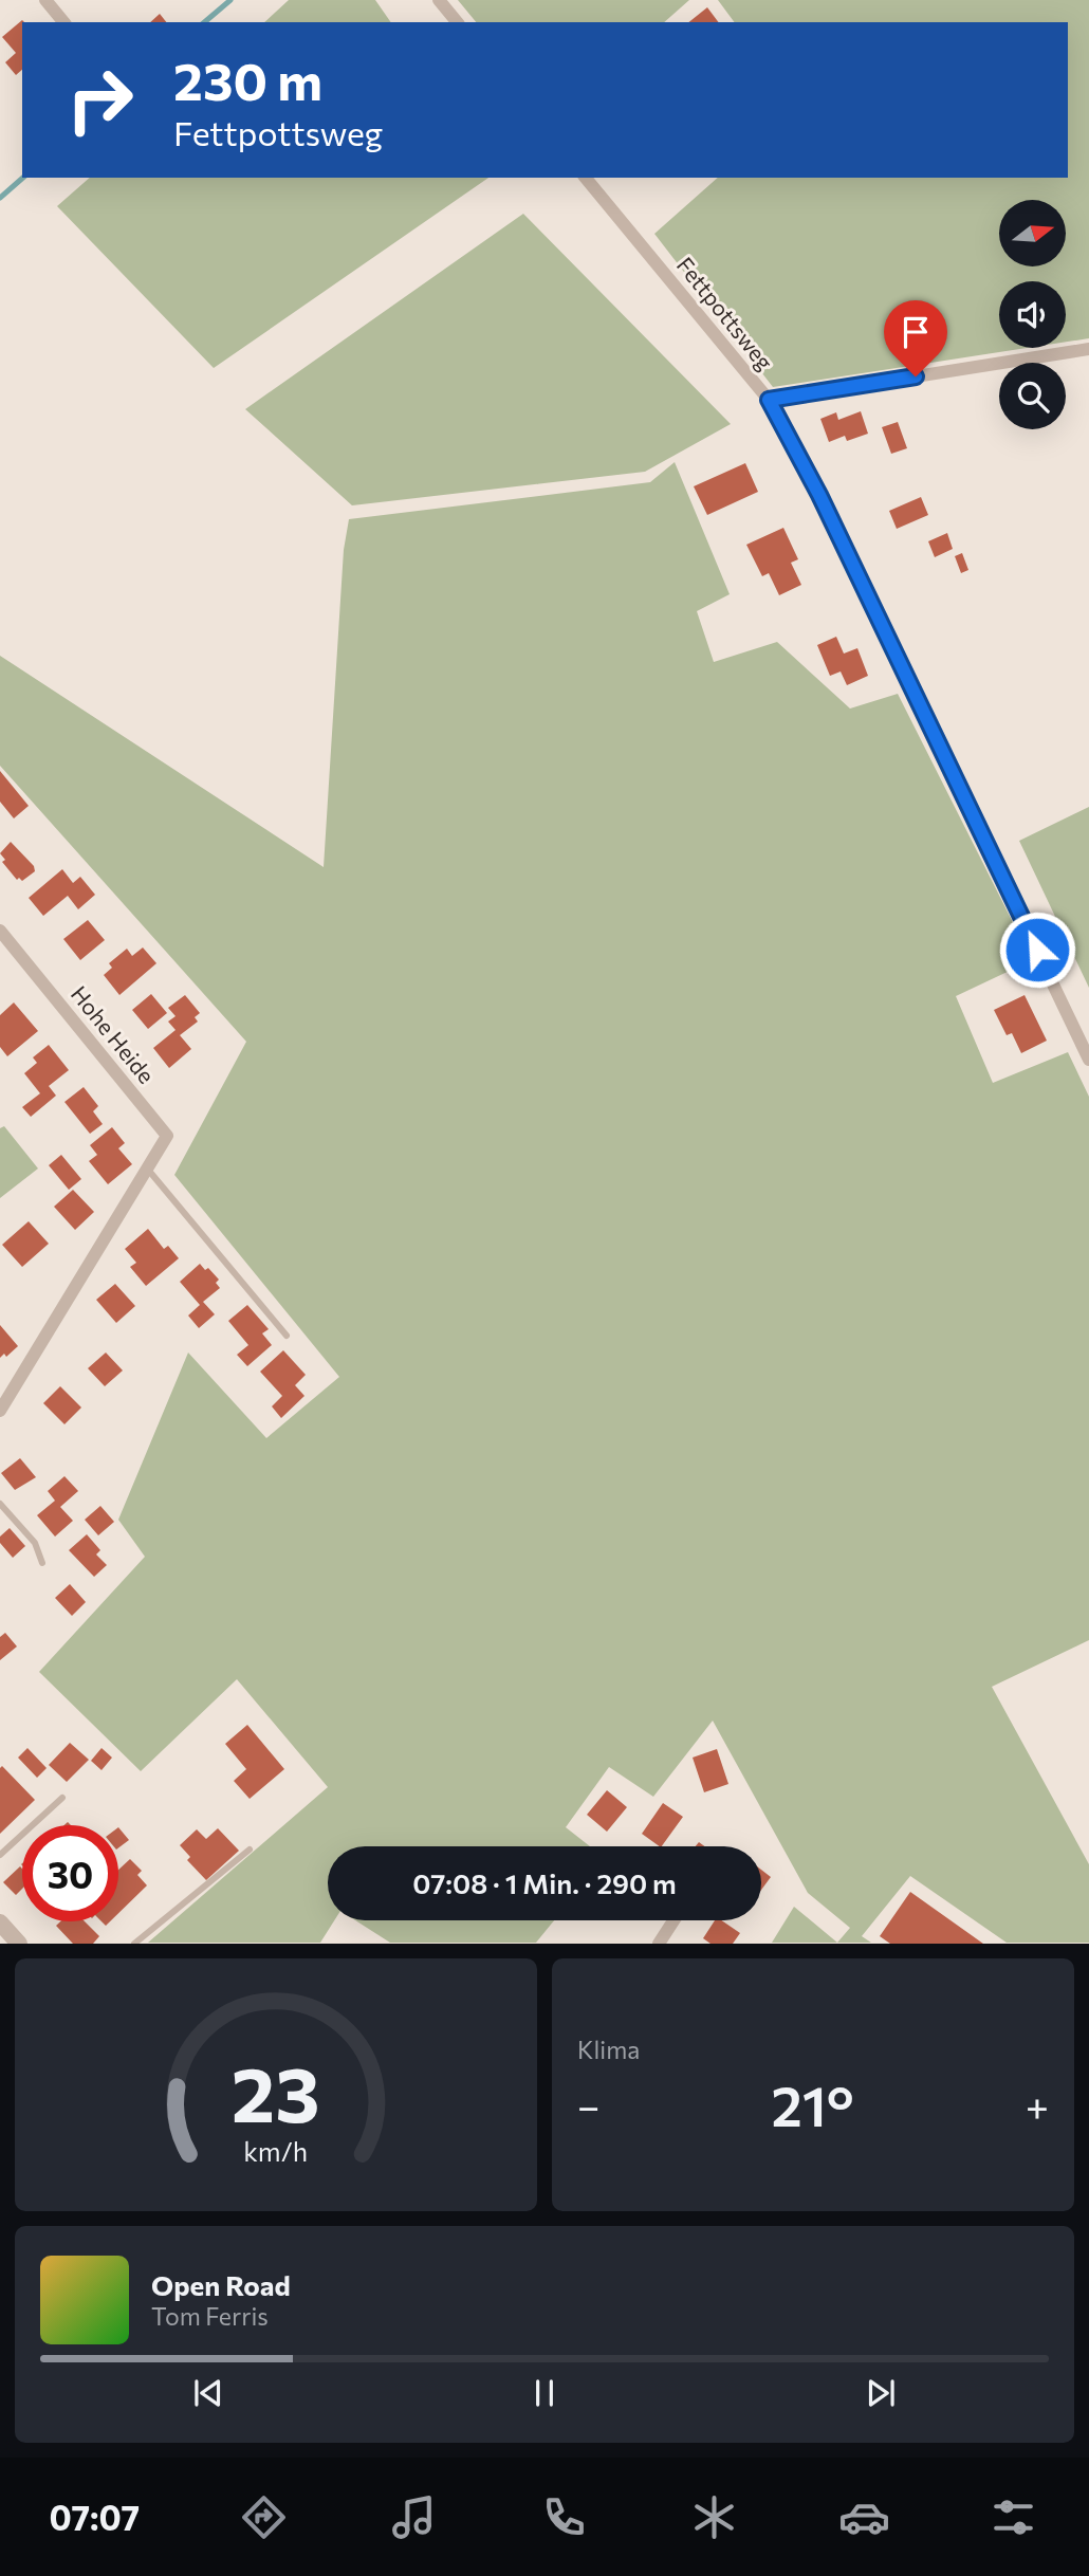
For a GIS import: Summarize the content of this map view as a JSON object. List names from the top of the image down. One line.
{"streets":{"street":["Fettpottsweg","Hohe Heide"]},"north":"right","page":{"turn":["230 m","Fettpottsweg"],"limit":"30","trip":"07:08 · 1 Min. · 290 m","tile":"Klima","heat":["−","21°","+"],"song":["Open Road","Tom Ferris"],"tabs":"07:07","gauge":["23","km/h"]}}
